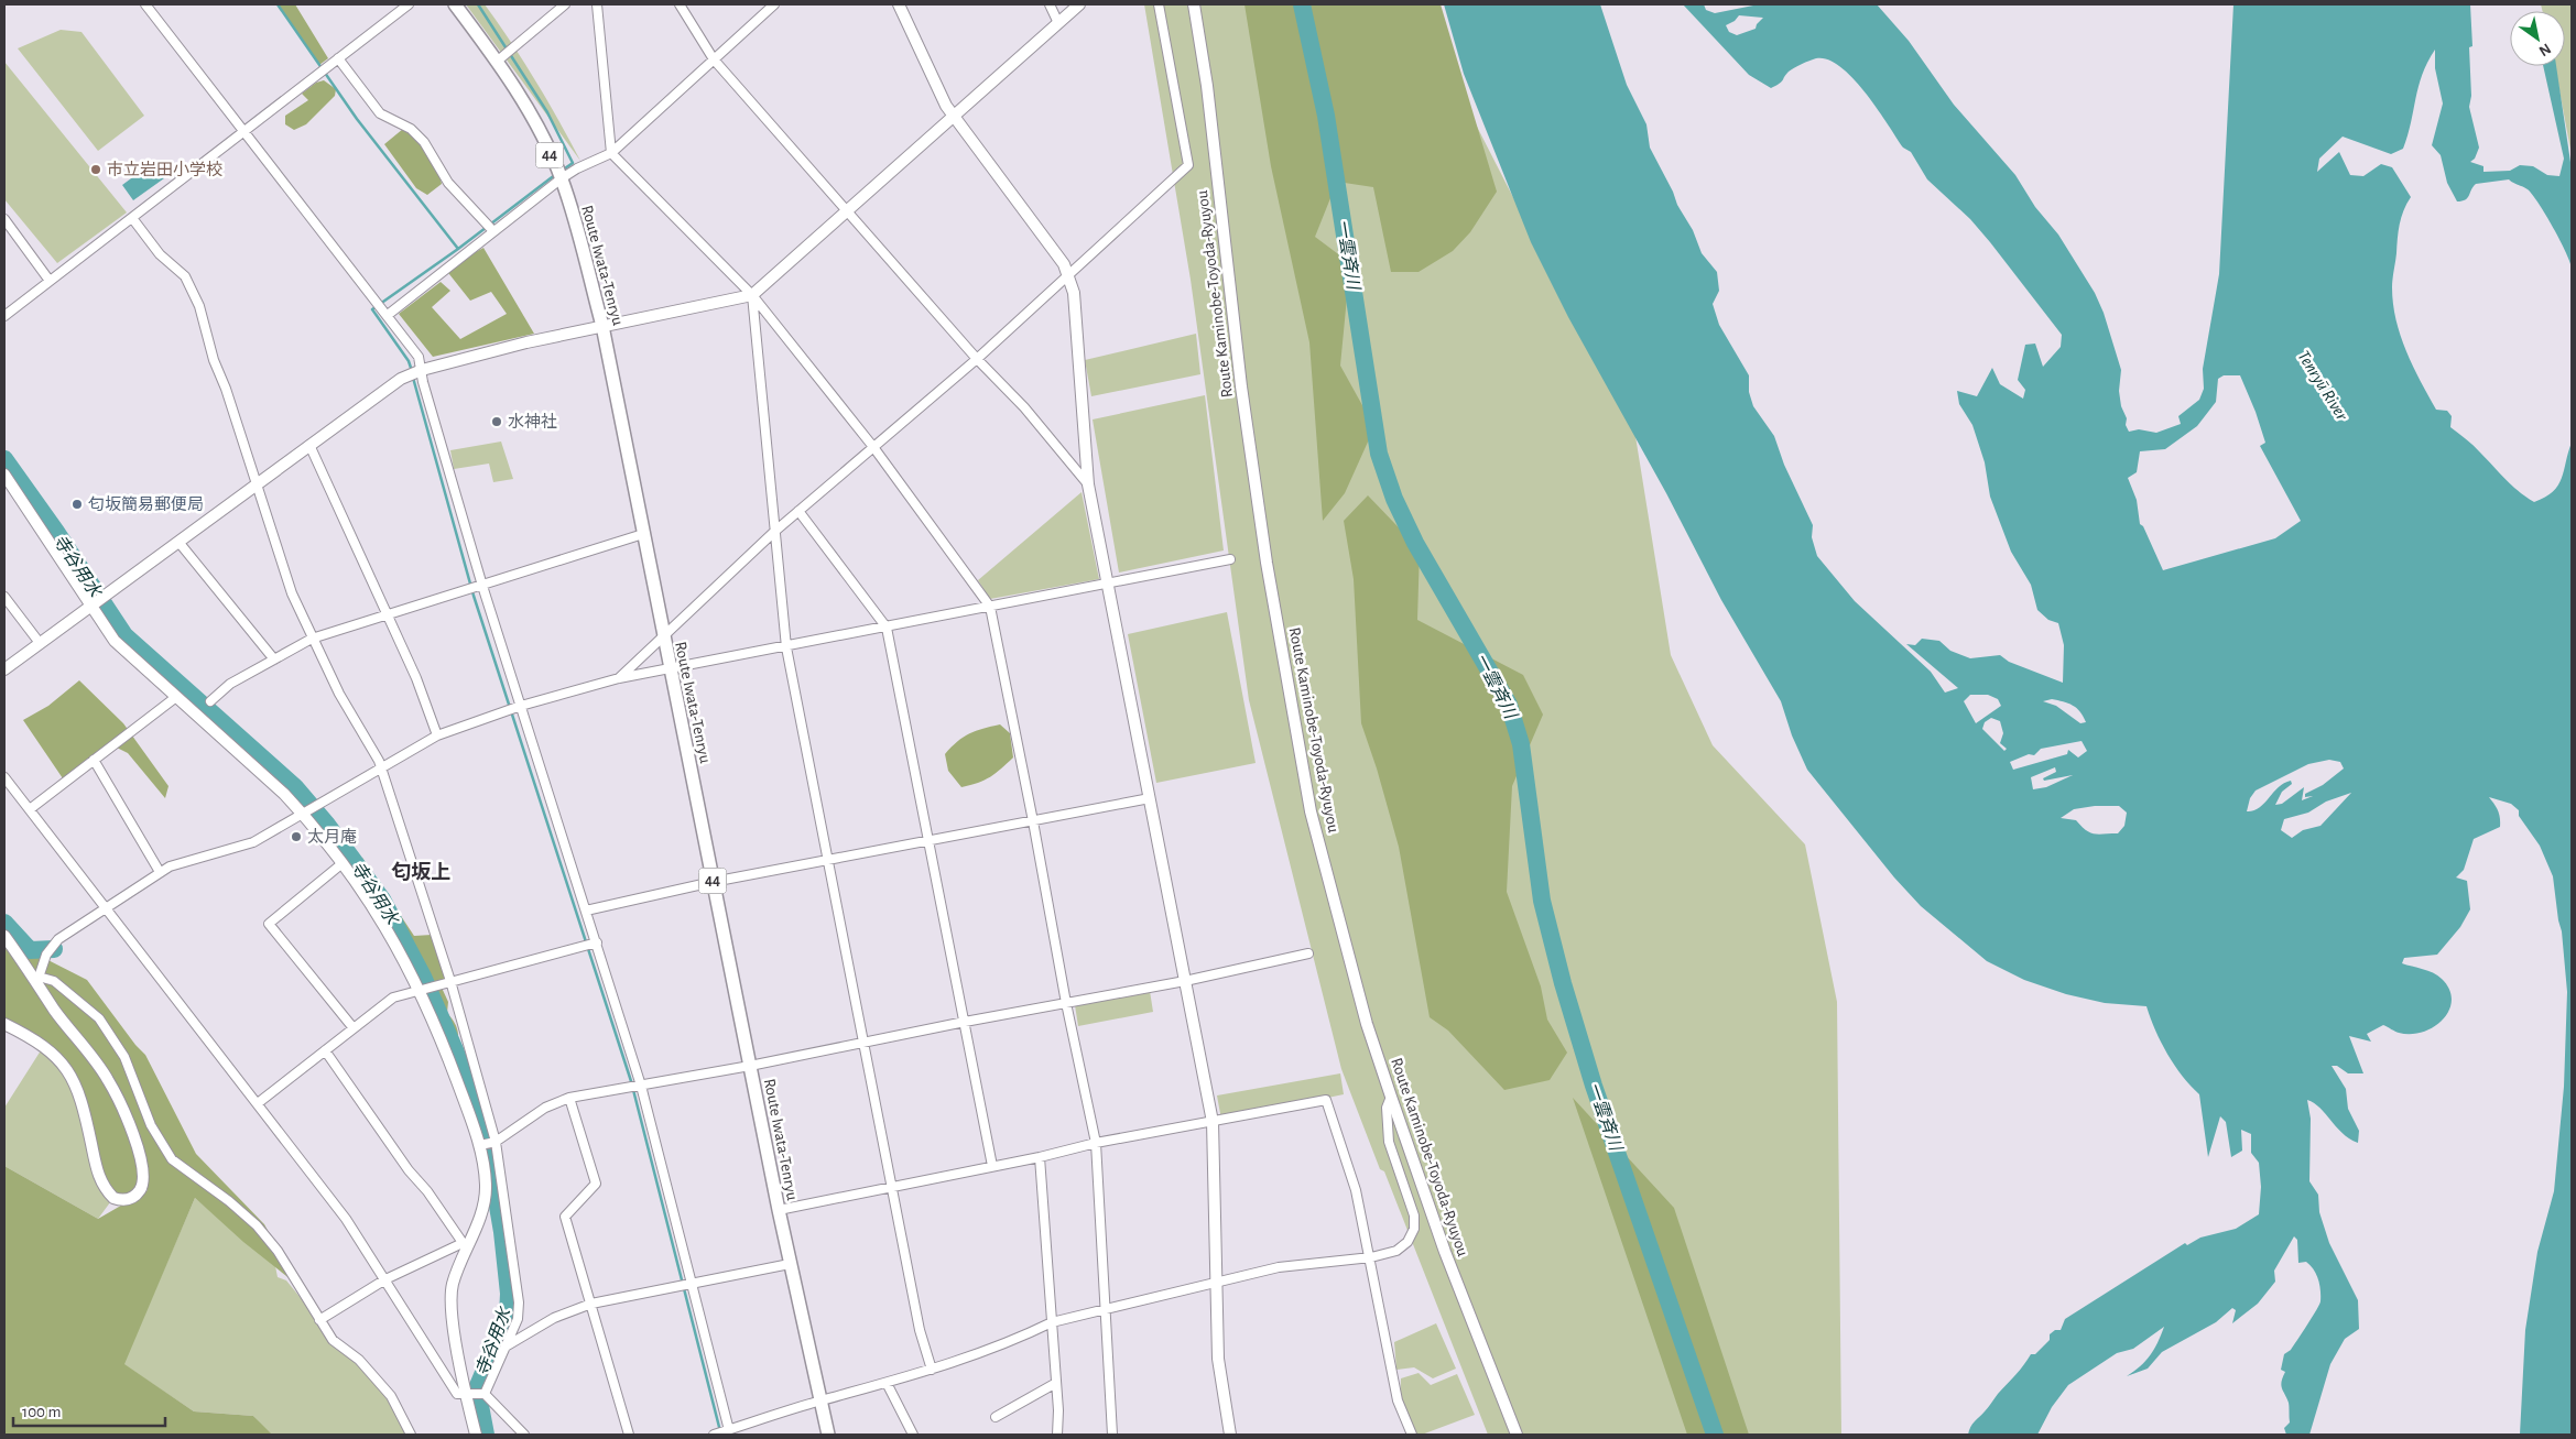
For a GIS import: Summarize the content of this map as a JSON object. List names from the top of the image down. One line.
{"streets":{"main road":["44","Route Iwata-Tenryu"],"street":["Route Kaminobe-Toyoda-Ryuyou"]},"districts":["匂坂上"],"water":["一雲斉川","Tenryū River","寺谷用水"],"places":["市立岩田小学校","水神社","匂坂簡易郵便局","太月庵"],"scale_bar":"100 m","north":"bottom right"}
